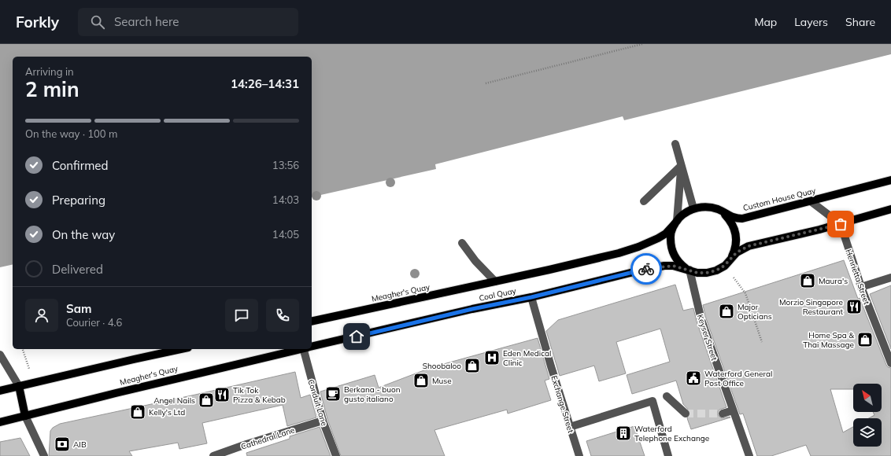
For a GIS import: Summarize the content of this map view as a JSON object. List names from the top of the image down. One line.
{"streets":{"main road":["Custom House Quay","Meagher's Quay","Coal Quay"],"street":["Henrietta Street","Keyser Street","Conduit Lane","Exchange Street","Cathedral Lane"]},"crossings":[["Custom House Quay","Coal Quay"],["Custom House Quay","Keyser Street"],["Meagher's Quay","Coal Quay"],["Coal Quay","Keyser Street"],["Coal Quay","Exchange Street"],["Conduit Lane","Cathedral Lane"]],"places":{"shop":["Maura's","Major Opticians","Home Spa & Thai Massage","Shoobaloo","Muse","Angel Nails","Kelly's Ltd"],"restaurant":["Morzio Singapore Restaurant","Tik Tok Pizza & Kebab"],"hospital":["Eden Medical Clinic"],"public building":["Waterford General Post Office"],"cafe":["Berkana - buon gusto italiano"],"building":["Waterford Telephone Exchange"],"bank":["AIB"]},"north":"top left","page":{"header":"Forkly","search":"Search here","nav":["Map","Layers","Share"],"heading":["2 min","Arriving in","14:26–14:31"],"panel":["Sam","Courier · 4.6"],"bar":"On the way · 100 m","list":[["Confirmed","13:56"],["Preparing","14:03"],["On the way","14:05"],"Delivered"]}}
